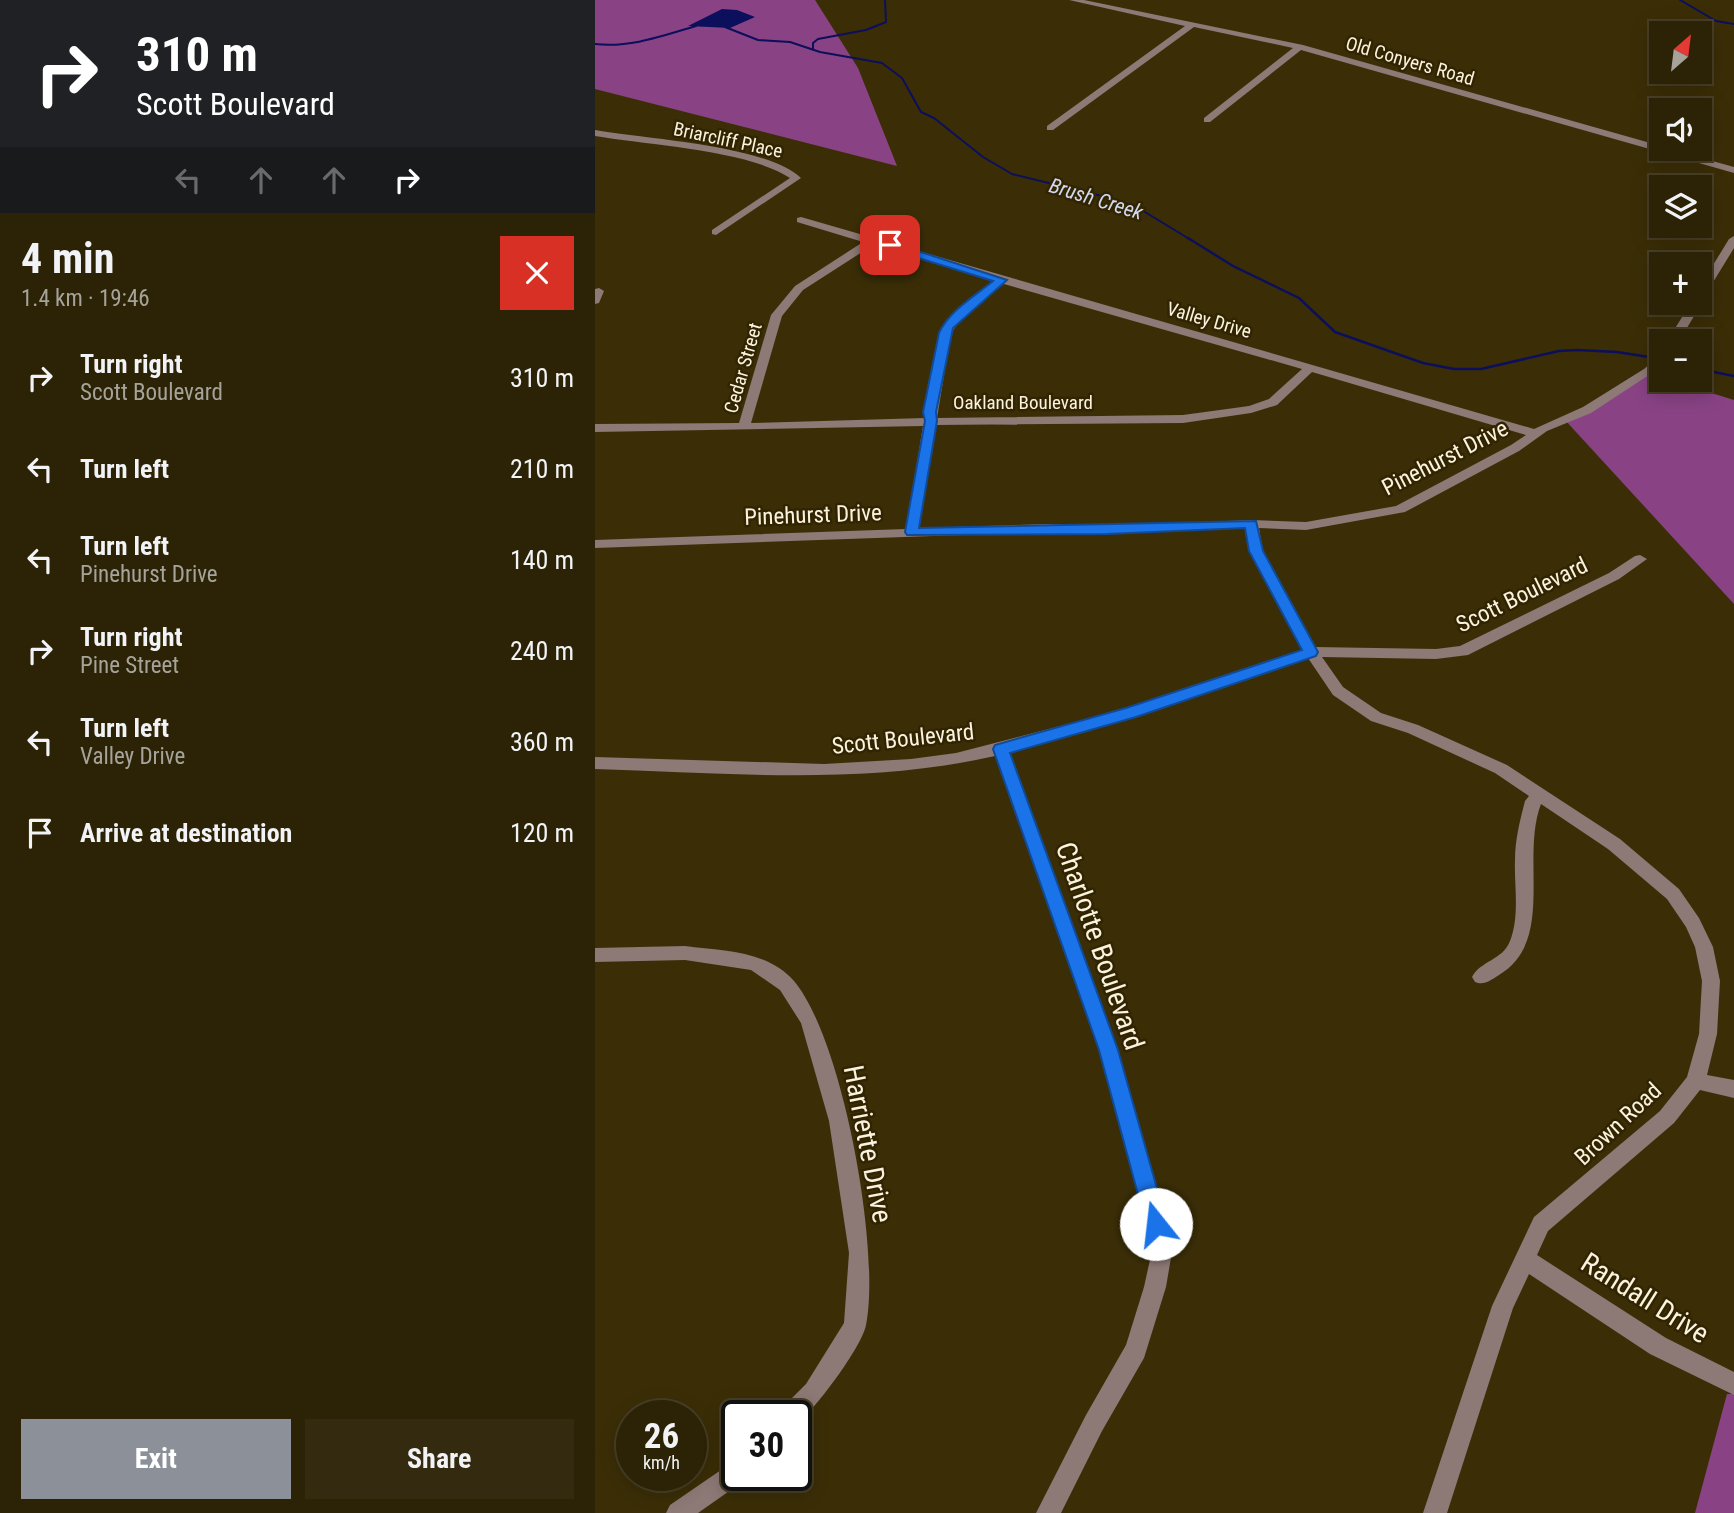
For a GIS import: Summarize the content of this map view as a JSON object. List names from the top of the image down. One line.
{"streets":{"street":["Old Conyers Road","Briarcliff Place","Valley Drive","Cedar Street","Oakland Boulevard","Pinehurst Drive","Scott Boulevard","Charlotte Boulevard","Brown Road","Harriette Drive","Randall Drive"]},"crossings":[["Valley Drive","Cedar Street"],["Valley Drive","Oakland Boulevard"],["Valley Drive","Pinehurst Drive"],["Cedar Street","Oakland Boulevard"],["Pinehurst Drive","Brown Road"],["Scott Boulevard","Charlotte Boulevard"],["Scott Boulevard","Brown Road"],["Brown Road","Randall Drive"]],"water":["Brush Creek"],"north":"top right","page":{"turn":["310 m","Scott Boulevard"],"map_buttons":["+","−"],"heading":["4 min","1.4 km · 19:46"],"list":[{"name":"Turn right","note":"Scott Boulevard","value":"310 m"},{"name":"Turn left","value":"210 m"},{"name":"Turn left","note":"Pinehurst Drive","value":"140 m"},{"name":"Turn right","note":"Pine Street","value":"240 m"},{"name":"Turn left","note":"Valley Drive","value":"360 m"},{"name":"Arrive at destination","value":"120 m"}],"speed":"26 km/h","limit":"30","buttons":["Exit","Share"]}}
